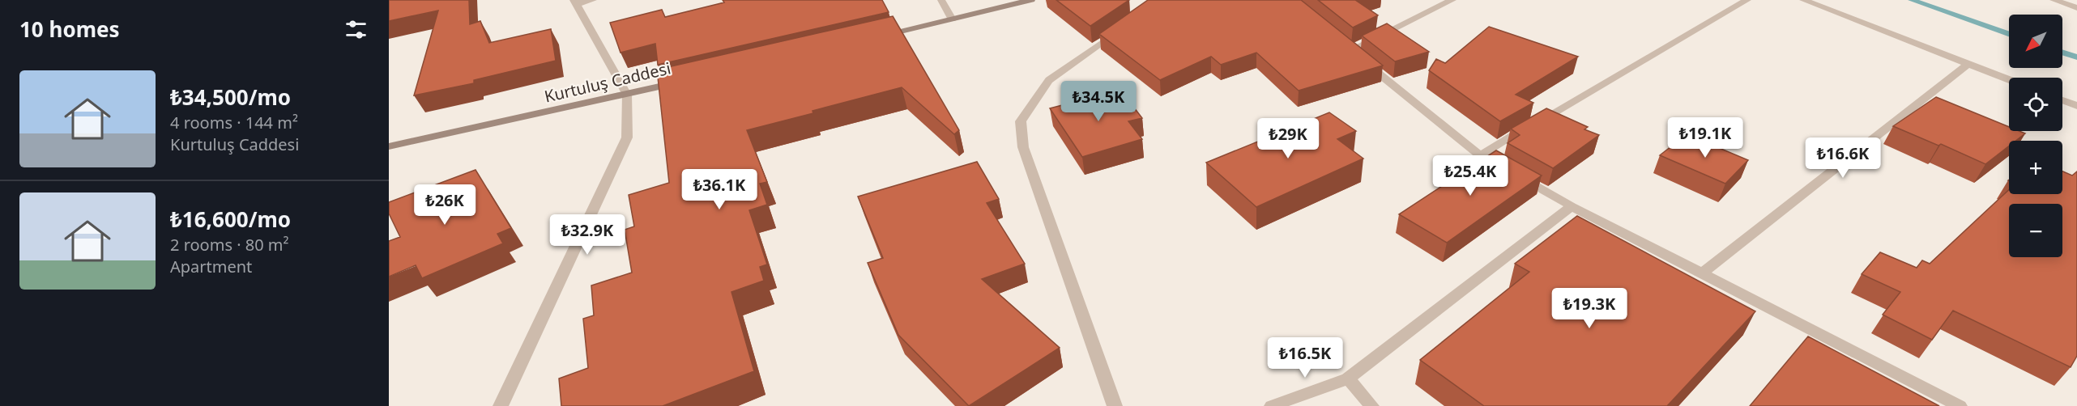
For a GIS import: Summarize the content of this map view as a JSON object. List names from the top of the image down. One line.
{"streets":{"main road":["Kurtuluş Caddesi"]},"north":"bottom left","page":{"heading":"10 homes","map_buttons":["+","−"],"list":[{"name":"₺34,500/mo","note":"4 rooms · 144 m² · Kurtuluş Caddesi"},{"name":"₺16,600/mo","note":"2 rooms · 80 m² · Apartment"}],"price":["₺34.5K","₺19.1K","₺29K","₺16.6K","₺25.4K","₺36.1K","₺26K","₺32.9K","₺19.3K","₺16.5K"]}}
